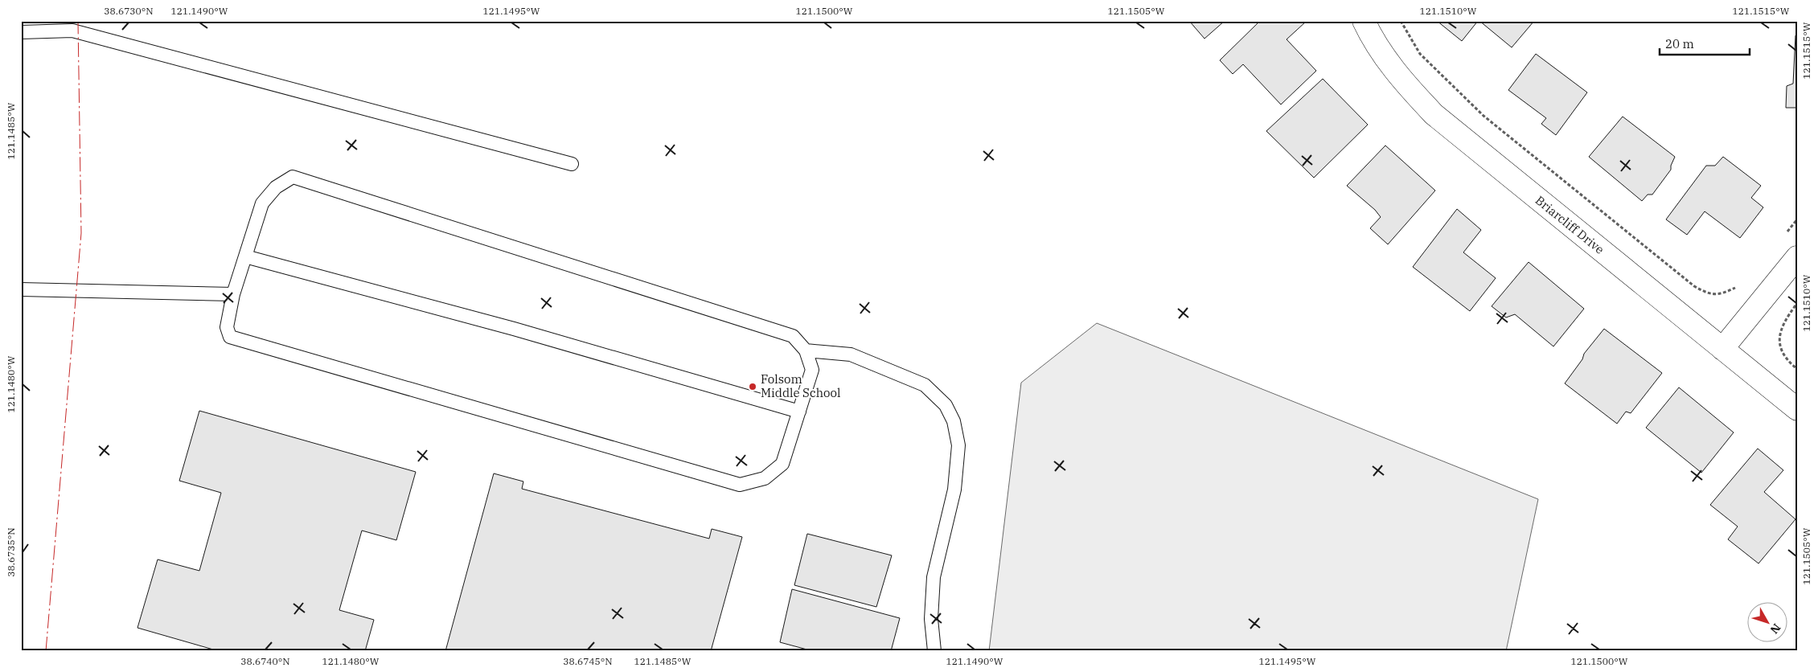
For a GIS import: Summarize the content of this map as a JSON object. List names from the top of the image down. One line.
{"streets":{"street":["Briarcliff Drive"]},"places":["Folsom Middle School"],"scale_bar":"20 m","north":"bottom right","coordinates":["38.6730°N","121.1490°W","121.1495°W","121.1500°W","121.1505°W","121.1510°W","121.1515°W","121.1485°W","121.1480°W","38.6735°N","38.6740°N","38.6745°N"]}
